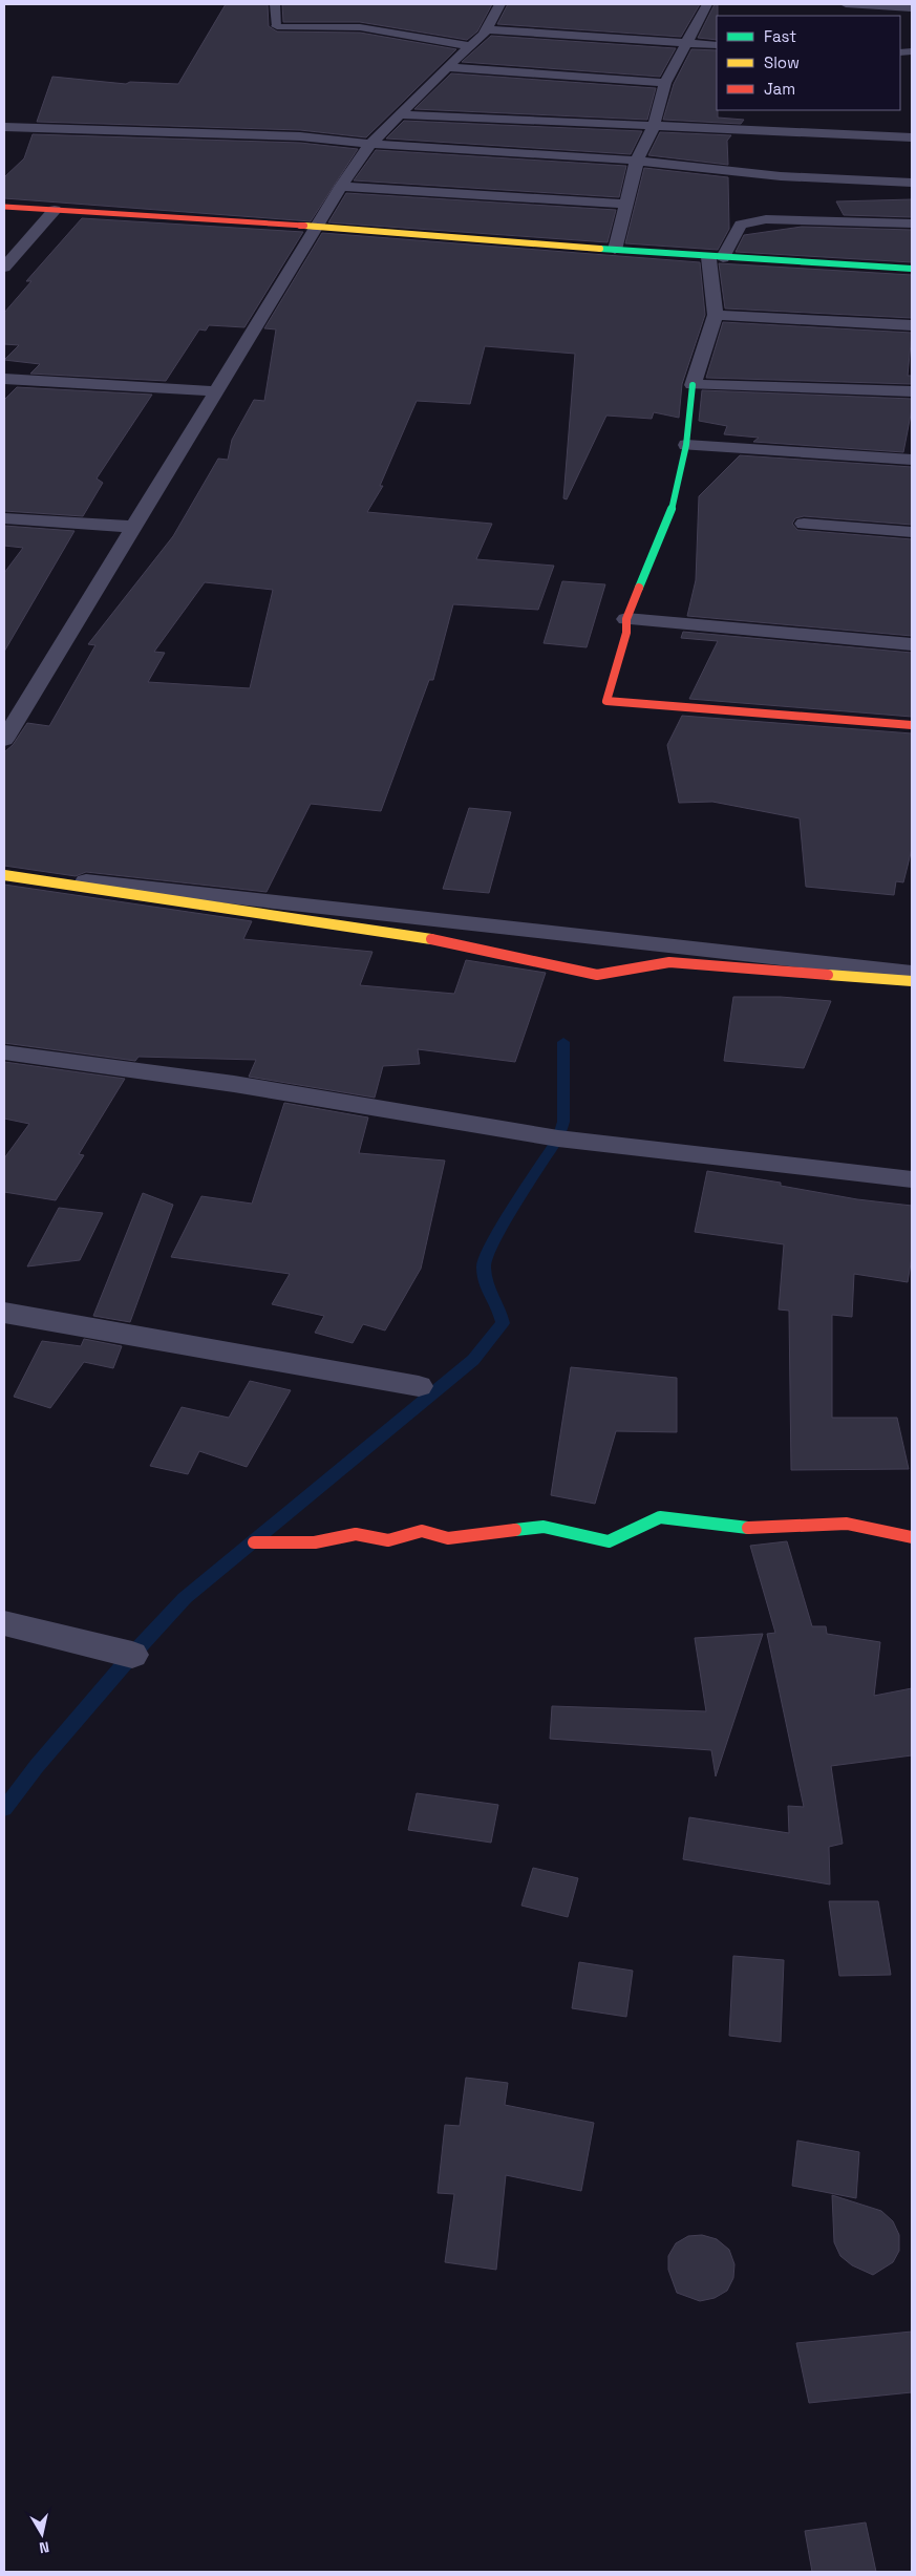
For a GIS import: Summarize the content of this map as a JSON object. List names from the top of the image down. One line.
{"legend":["Fast","Slow","Jam"],"north":"bottom"}
